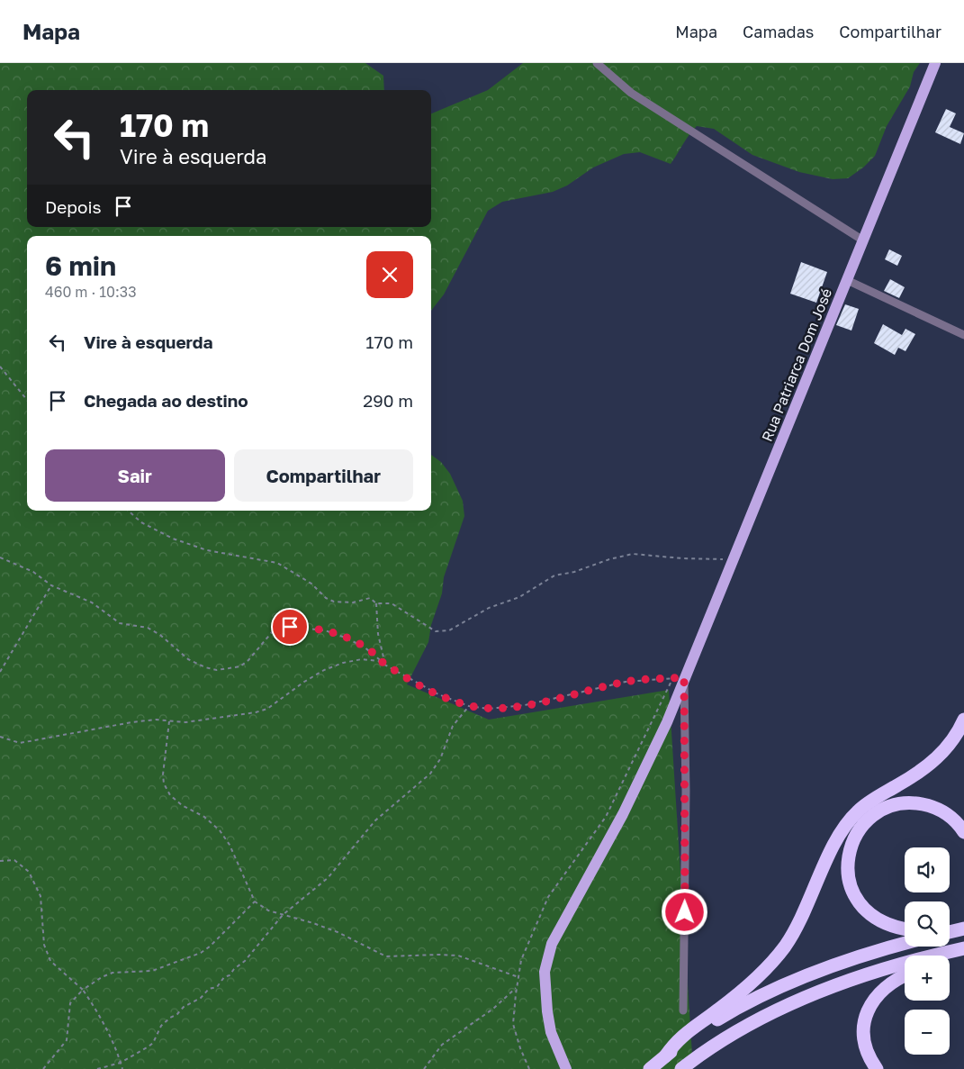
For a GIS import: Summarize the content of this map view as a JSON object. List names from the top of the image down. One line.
{"streets":{"main road":["Rua Patriarca Dom José"]},"page":{"header":"Mapa","nav":["Mapa","Camadas","Compartilhar"],"turn":["170 m","Vire à esquerda"],"then":"Depois","heading":["6 min","460 m · 10:33"],"list":[{"name":"Vire à esquerda","value":"170 m"},{"name":"Chegada ao destino","value":"290 m"}],"buttons":["Sair","Compartilhar"],"map_buttons":["+","−"]}}
